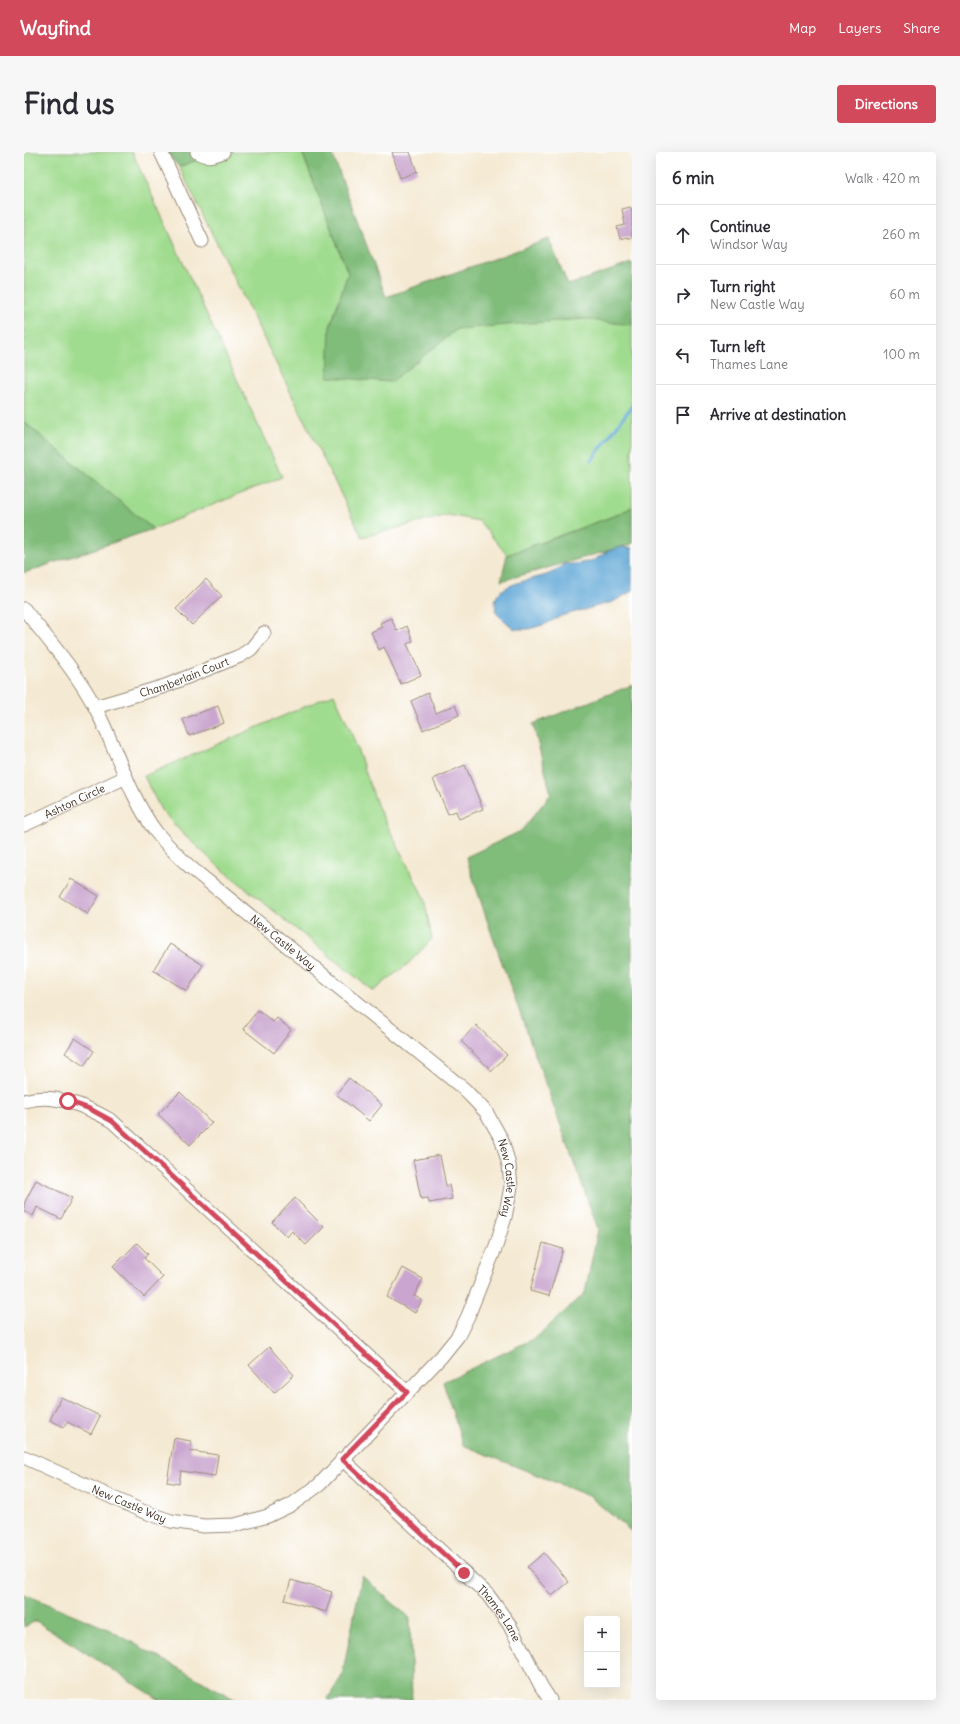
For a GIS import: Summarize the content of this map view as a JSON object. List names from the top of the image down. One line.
{"streets":{"street":["Chamberlain Court","Ashton Circle","New Castle Way","Thames Lane"]},"crossings":[["Chamberlain Court","New Castle Way"],["Ashton Circle","New Castle Way"],["New Castle Way","Thames Lane"]],"page":{"header":"Wayfind","nav":["Map","Layers","Share"],"buttons":"Directions","title":"Find us","heading":["6 min","Walk · 420 m"],"list":[["Continue","Windsor Way","260 m"],["Turn right","New Castle Way","60 m"],["Turn left","Thames Lane","100 m"],"Arrive at destination"],"map_buttons":["+","−"]}}
